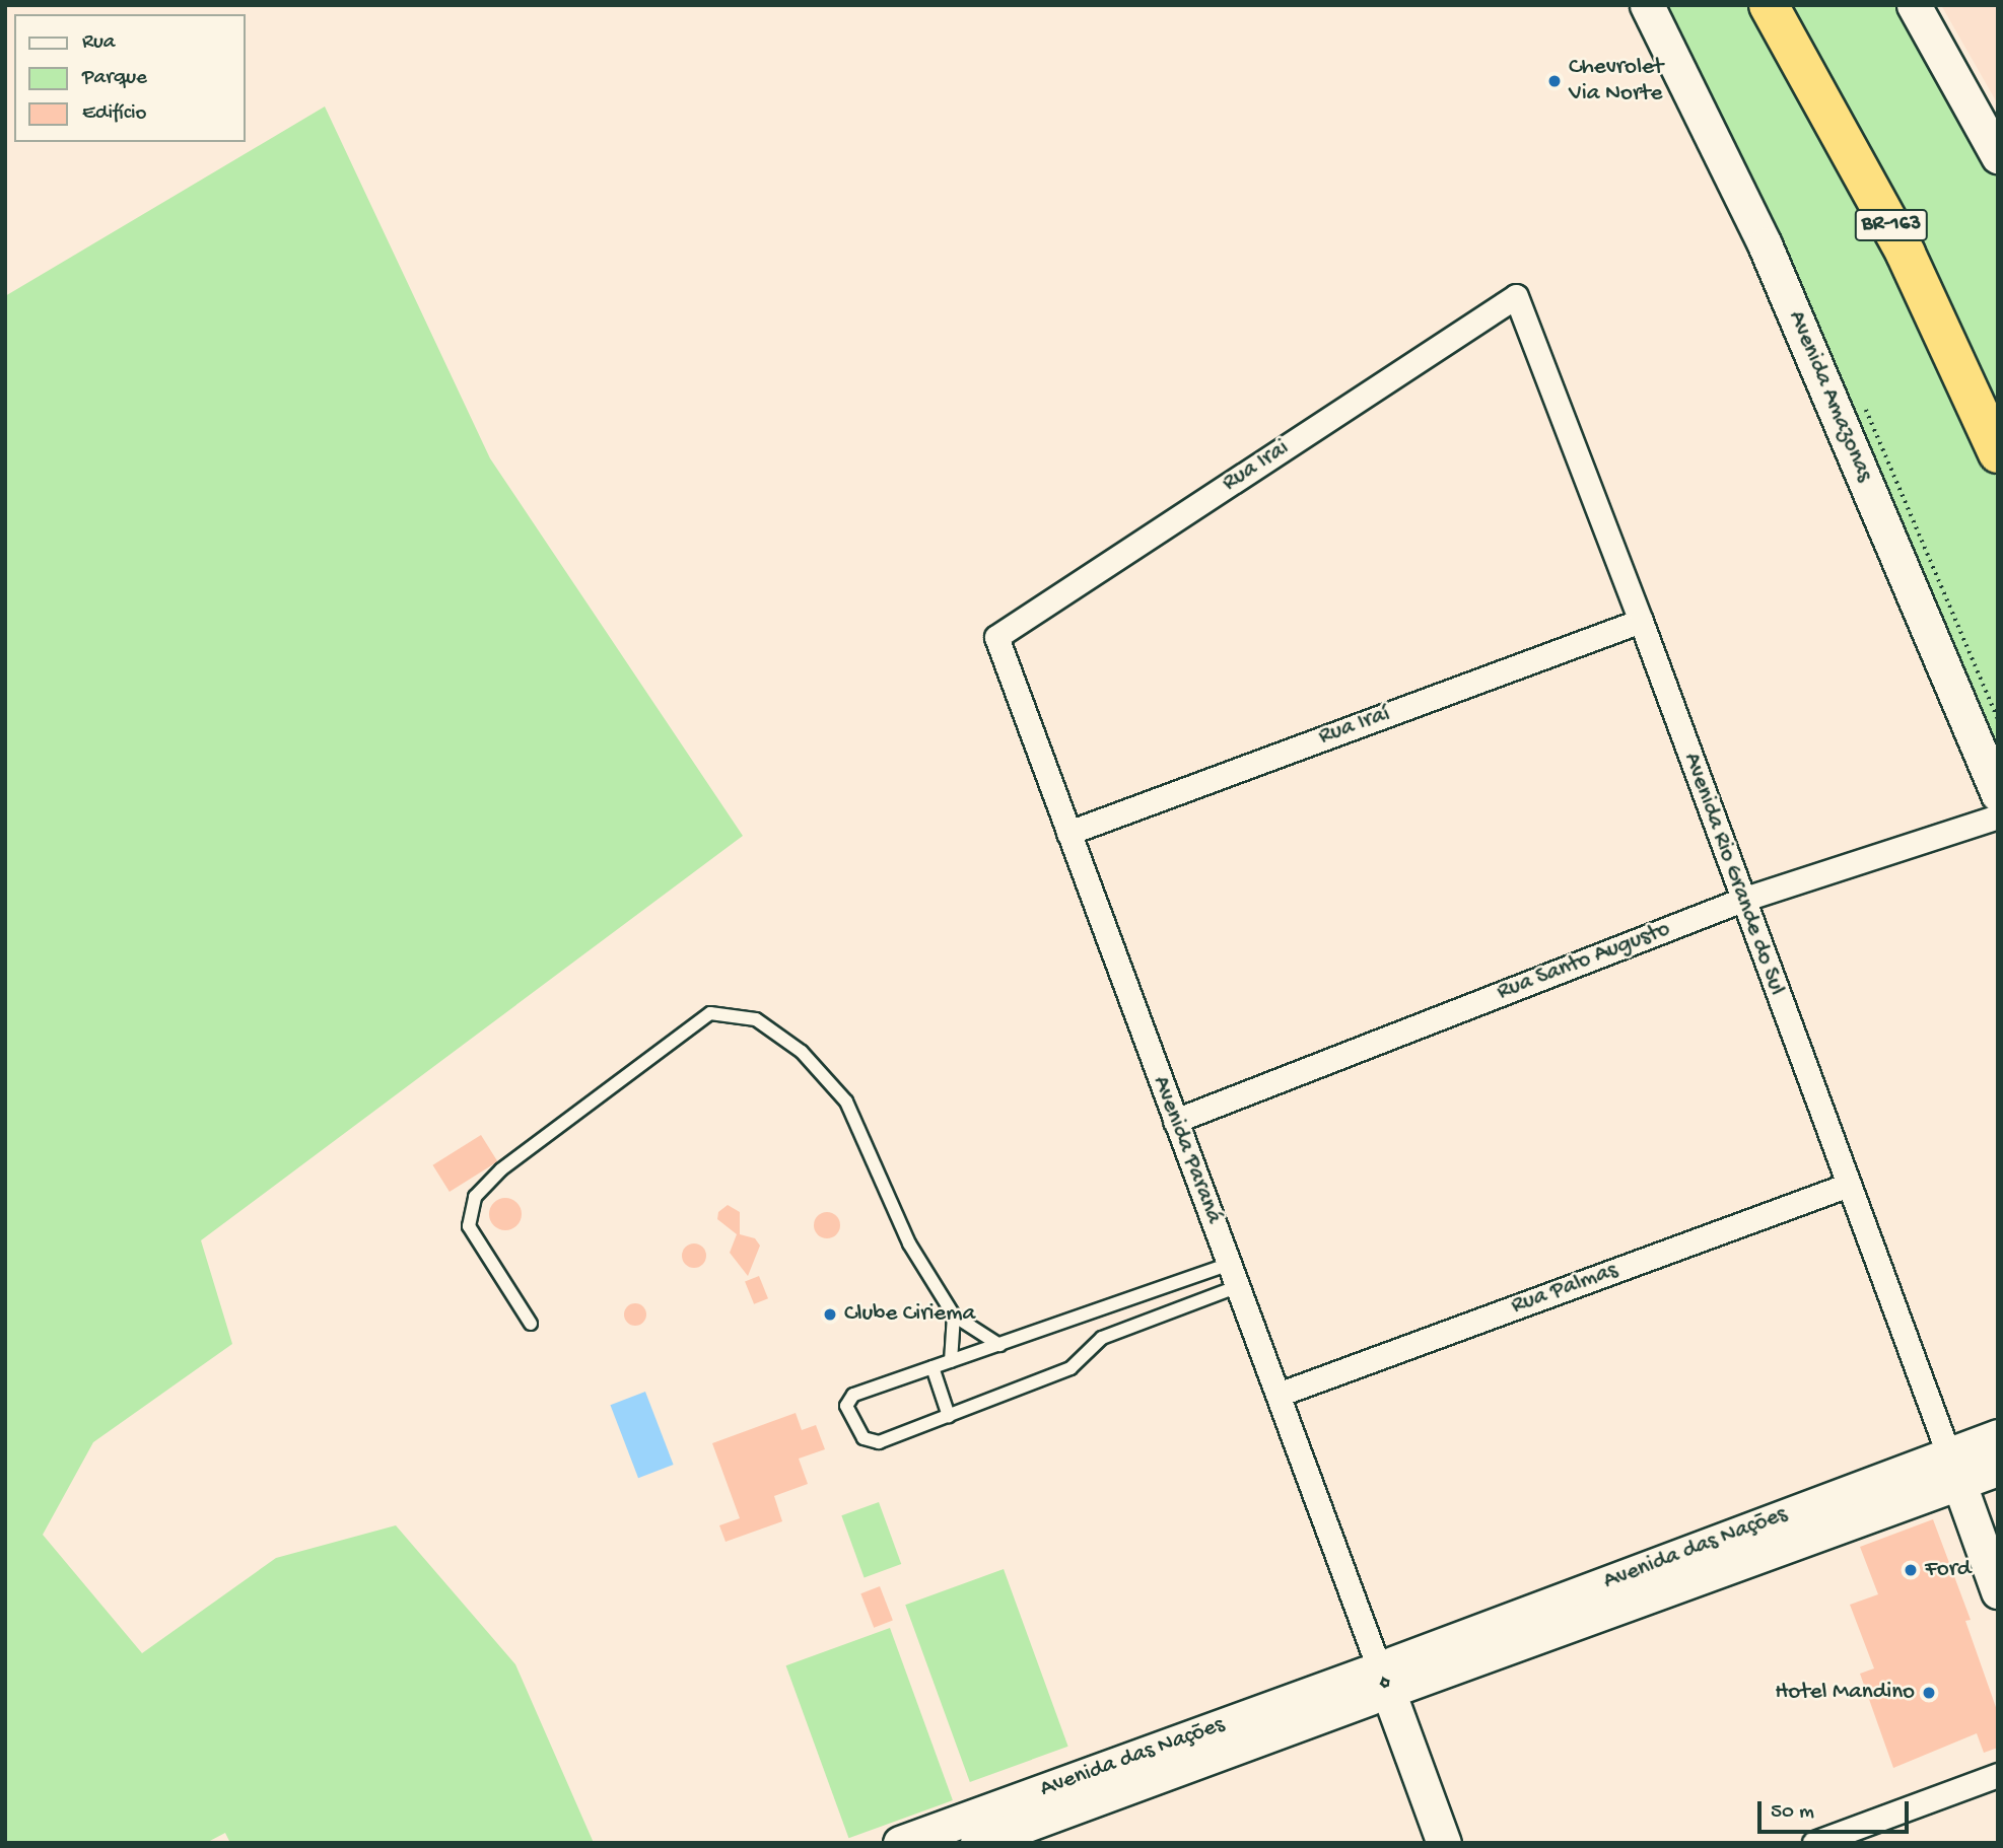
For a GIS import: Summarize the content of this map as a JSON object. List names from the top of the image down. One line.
{"streets":{"highway":["BR-163"],"main road":["Avenida Amazonas","Avenida Rio Grande do Sul","Avenida Paraná","Avenida das Nações"],"street":["Rua Irai","Rua Iraí","Rua Santo Augusto","Rua Palmas"]},"crossings":[["Rua Irai","Avenida Rio Grande do Sul"],["Rua Irai","Avenida Paraná"],["Rua Iraí","Avenida Rio Grande do Sul"],["Rua Iraí","Avenida Paraná"],["Avenida Rio Grande do Sul","Rua Santo Augusto"],["Avenida Rio Grande do Sul","Rua Palmas"],["Avenida Rio Grande do Sul","Avenida das Nações"],["Rua Santo Augusto","Avenida Paraná"],["Avenida Paraná","Rua Palmas"],["Avenida Paraná","Avenida das Nações"]],"places":["Chevrolet Via Norte","Clube Ciriema","Ford","Hotel Mandino"],"legend":["Rua","Parque","Edifício"],"scale_bar":"50 m"}
